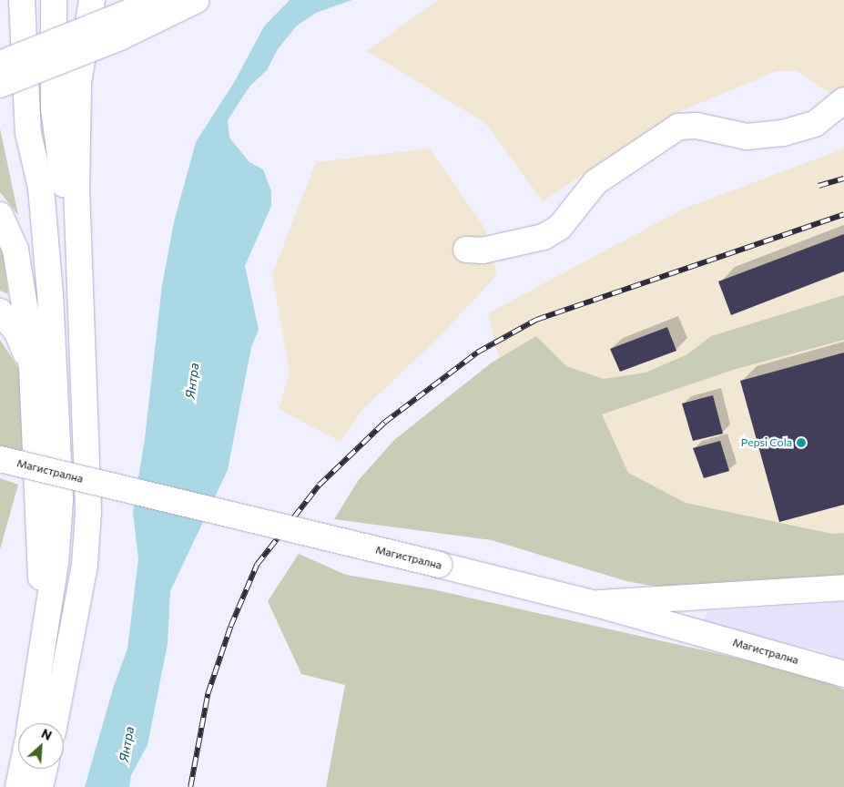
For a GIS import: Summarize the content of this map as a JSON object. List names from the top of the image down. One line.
{"streets":{"main road":["Магистрална"]},"water":["Янтра"],"places":["Pepsi Cola"],"north":"top right"}
